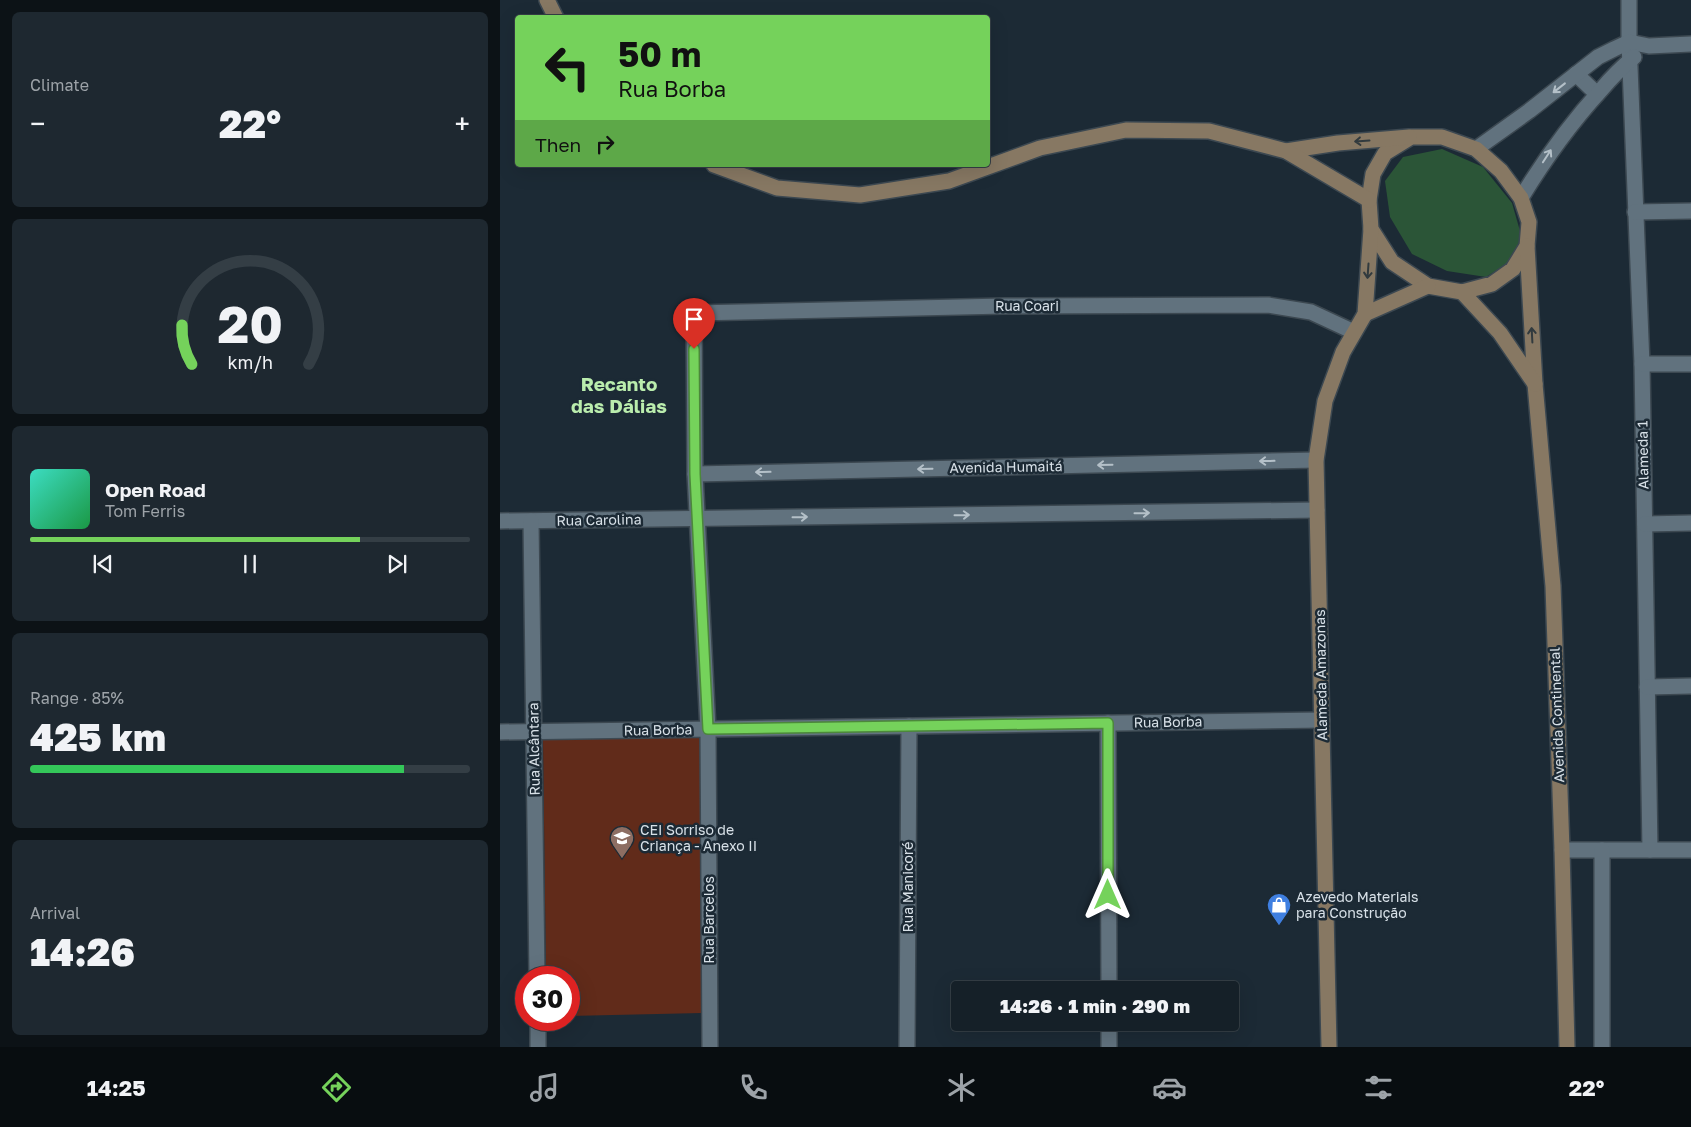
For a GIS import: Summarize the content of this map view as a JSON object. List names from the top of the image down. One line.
{"streets":{"street":["Rua Coari","Alameda 1","Avenida Humaitá","Rua Carolina","Alameda Amazonas","Avenida Continental","Rua Borba","Rua Alcântara","Rua Manicoré","Rua Barcelos"]},"crossings":[["Rua Coari","Alameda Amazonas"],["Rua Coari","Rua Barcelos"],["Avenida Humaitá","Alameda Amazonas"],["Avenida Humaitá","Rua Barcelos"],["Rua Carolina","Rua Alcântara"],["Rua Carolina","Rua Barcelos"],["Alameda Amazonas","Avenida Continental"],["Alameda Amazonas","Rua Borba"],["Rua Borba","Rua Alcântara"],["Rua Borba","Rua Manicoré"],["Rua Borba","Rua Barcelos"]],"districts":["Recanto das Dálias"],"places":{"school or university":["CEI Sorriso de Criança - Anexo II"],"shop":["Azevedo Materiais para Construção"]},"page":{"tile":["Climate",["Range · 85%","425 km"],["Arrival","14:26"]],"turn":["50 m","Rua Borba"],"heat":["−","22°","+"],"then":"Then","song":["Open Road","Tom Ferris"],"limit":"30","trip":"14:26 · 1 min · 290 m","tabs":["14:25","22°"],"gauge":["20","km/h"]}}
